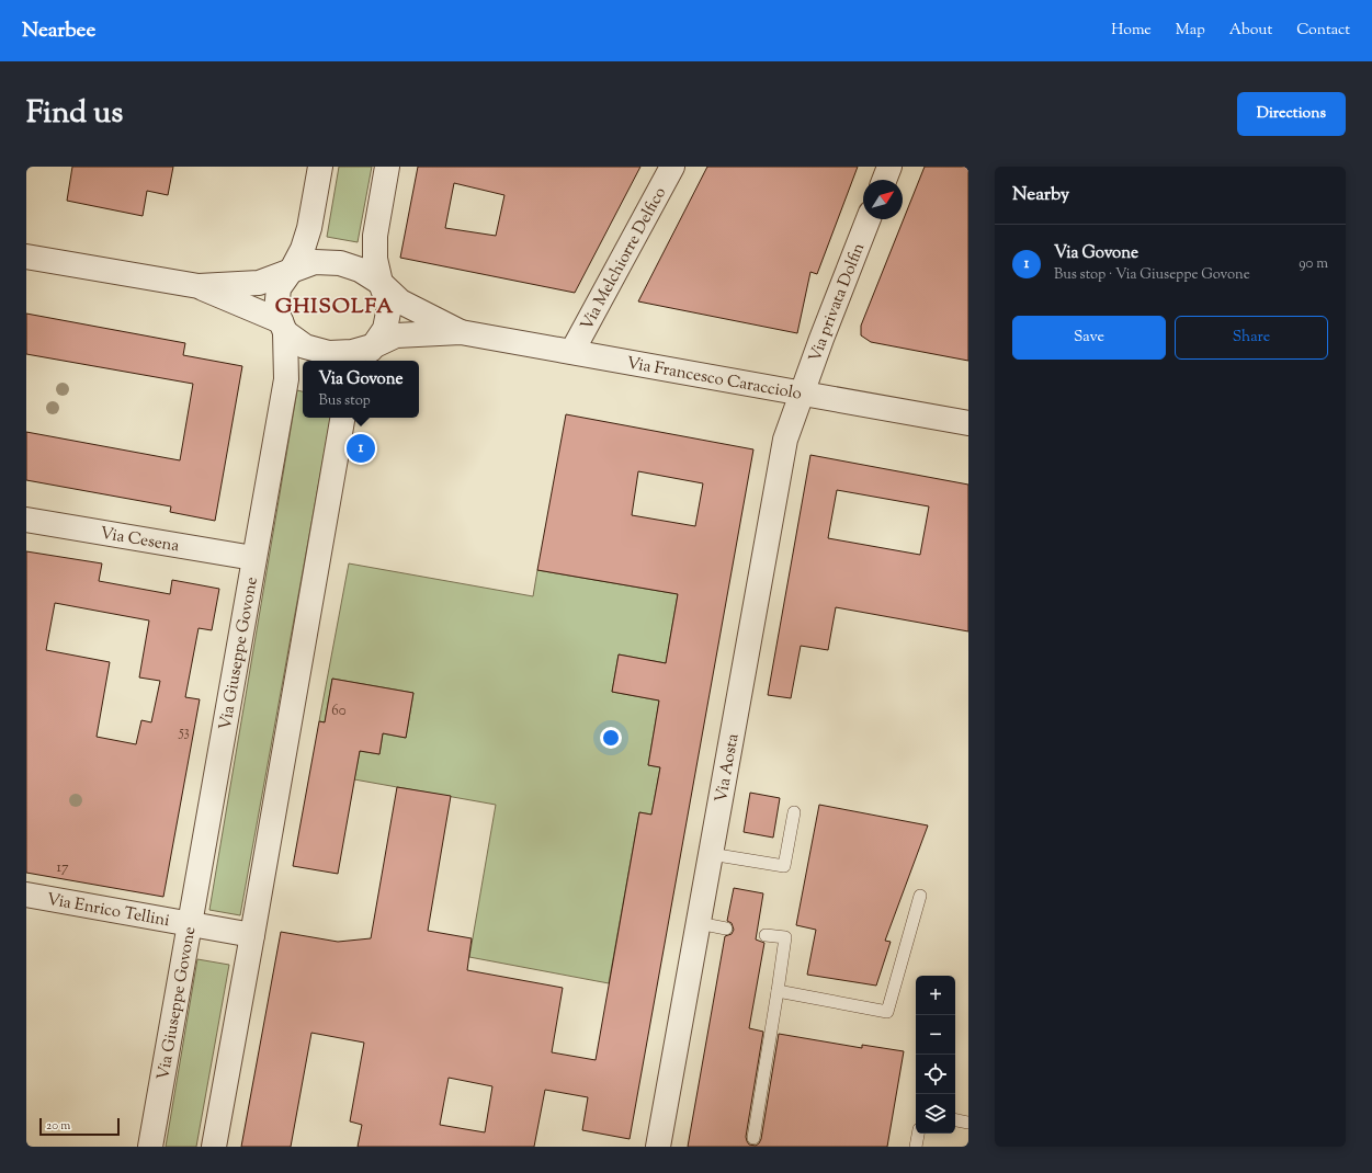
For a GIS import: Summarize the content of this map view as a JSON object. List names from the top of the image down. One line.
{"streets":{"street":["Via Melchiorre Delfico","Via privata Dolfin","Via Francesco Caracciolo","Via Cesena","Via Giuseppe Govone","Via Aosta","Via Enrico Tellini"]},"crossings":[["Via Melchiorre Delfico","Via Francesco Caracciolo"],["Via privata Dolfin","Via Francesco Caracciolo"],["Via privata Dolfin","Via Aosta"],["Via Francesco Caracciolo","Via Giuseppe Govone"],["Via Francesco Caracciolo","Via Aosta"],["Via Cesena","Via Giuseppe Govone"],["Via Giuseppe Govone","Via Enrico Tellini"]],"districts":["GHISOLFA"],"house_numbers":["60","53","17"],"scale_bar":"20 m","north":"top right","page":{"header":"Nearbee","nav":["Home","Map","About","Contact"],"title":"Find us","buttons":["Directions",["Save","Share"]],"heading":"Nearby","list":[{"mark":"1","name":"Via Govone","note":"Bus stop · Via Giuseppe Govone","value":"90 m"}],"popup":["Via Govone","Bus stop"],"pins":"1","map_buttons":["+","−"],"scale":"20 m"}}
